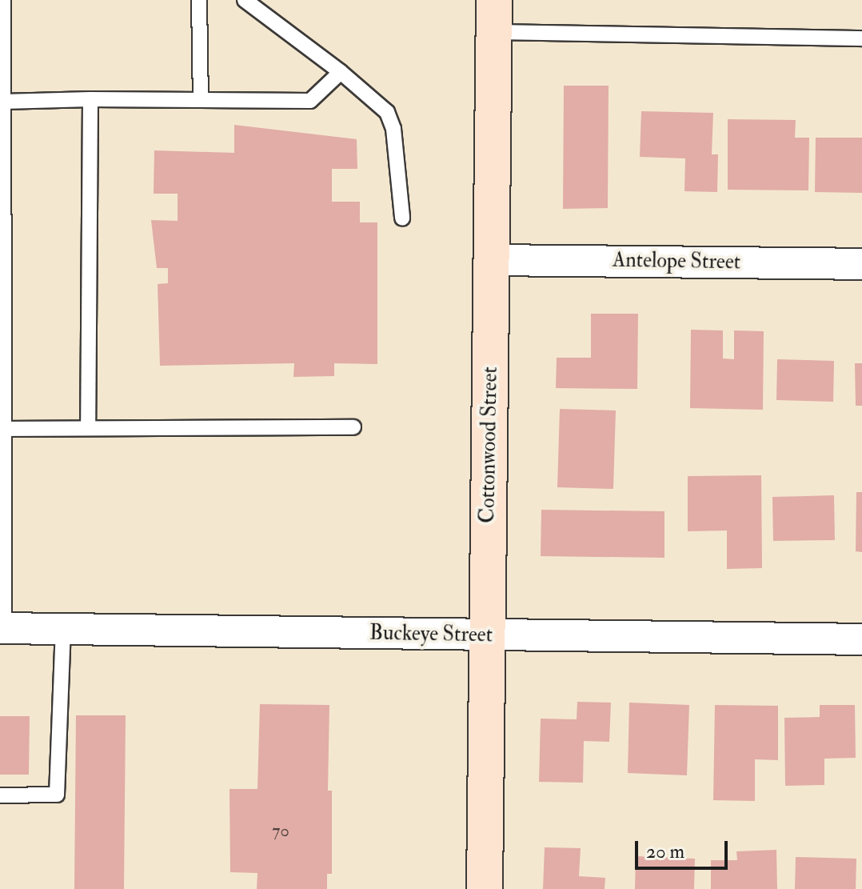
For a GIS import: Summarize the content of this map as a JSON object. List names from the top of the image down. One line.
{"streets":{"street":["Antelope Street","Cottonwood Street","Buckeye Street"]},"crossings":[["Antelope Street","Cottonwood Street"],["Cottonwood Street","Buckeye Street"]],"house_numbers":["70"],"scale_bar":"20 m"}
